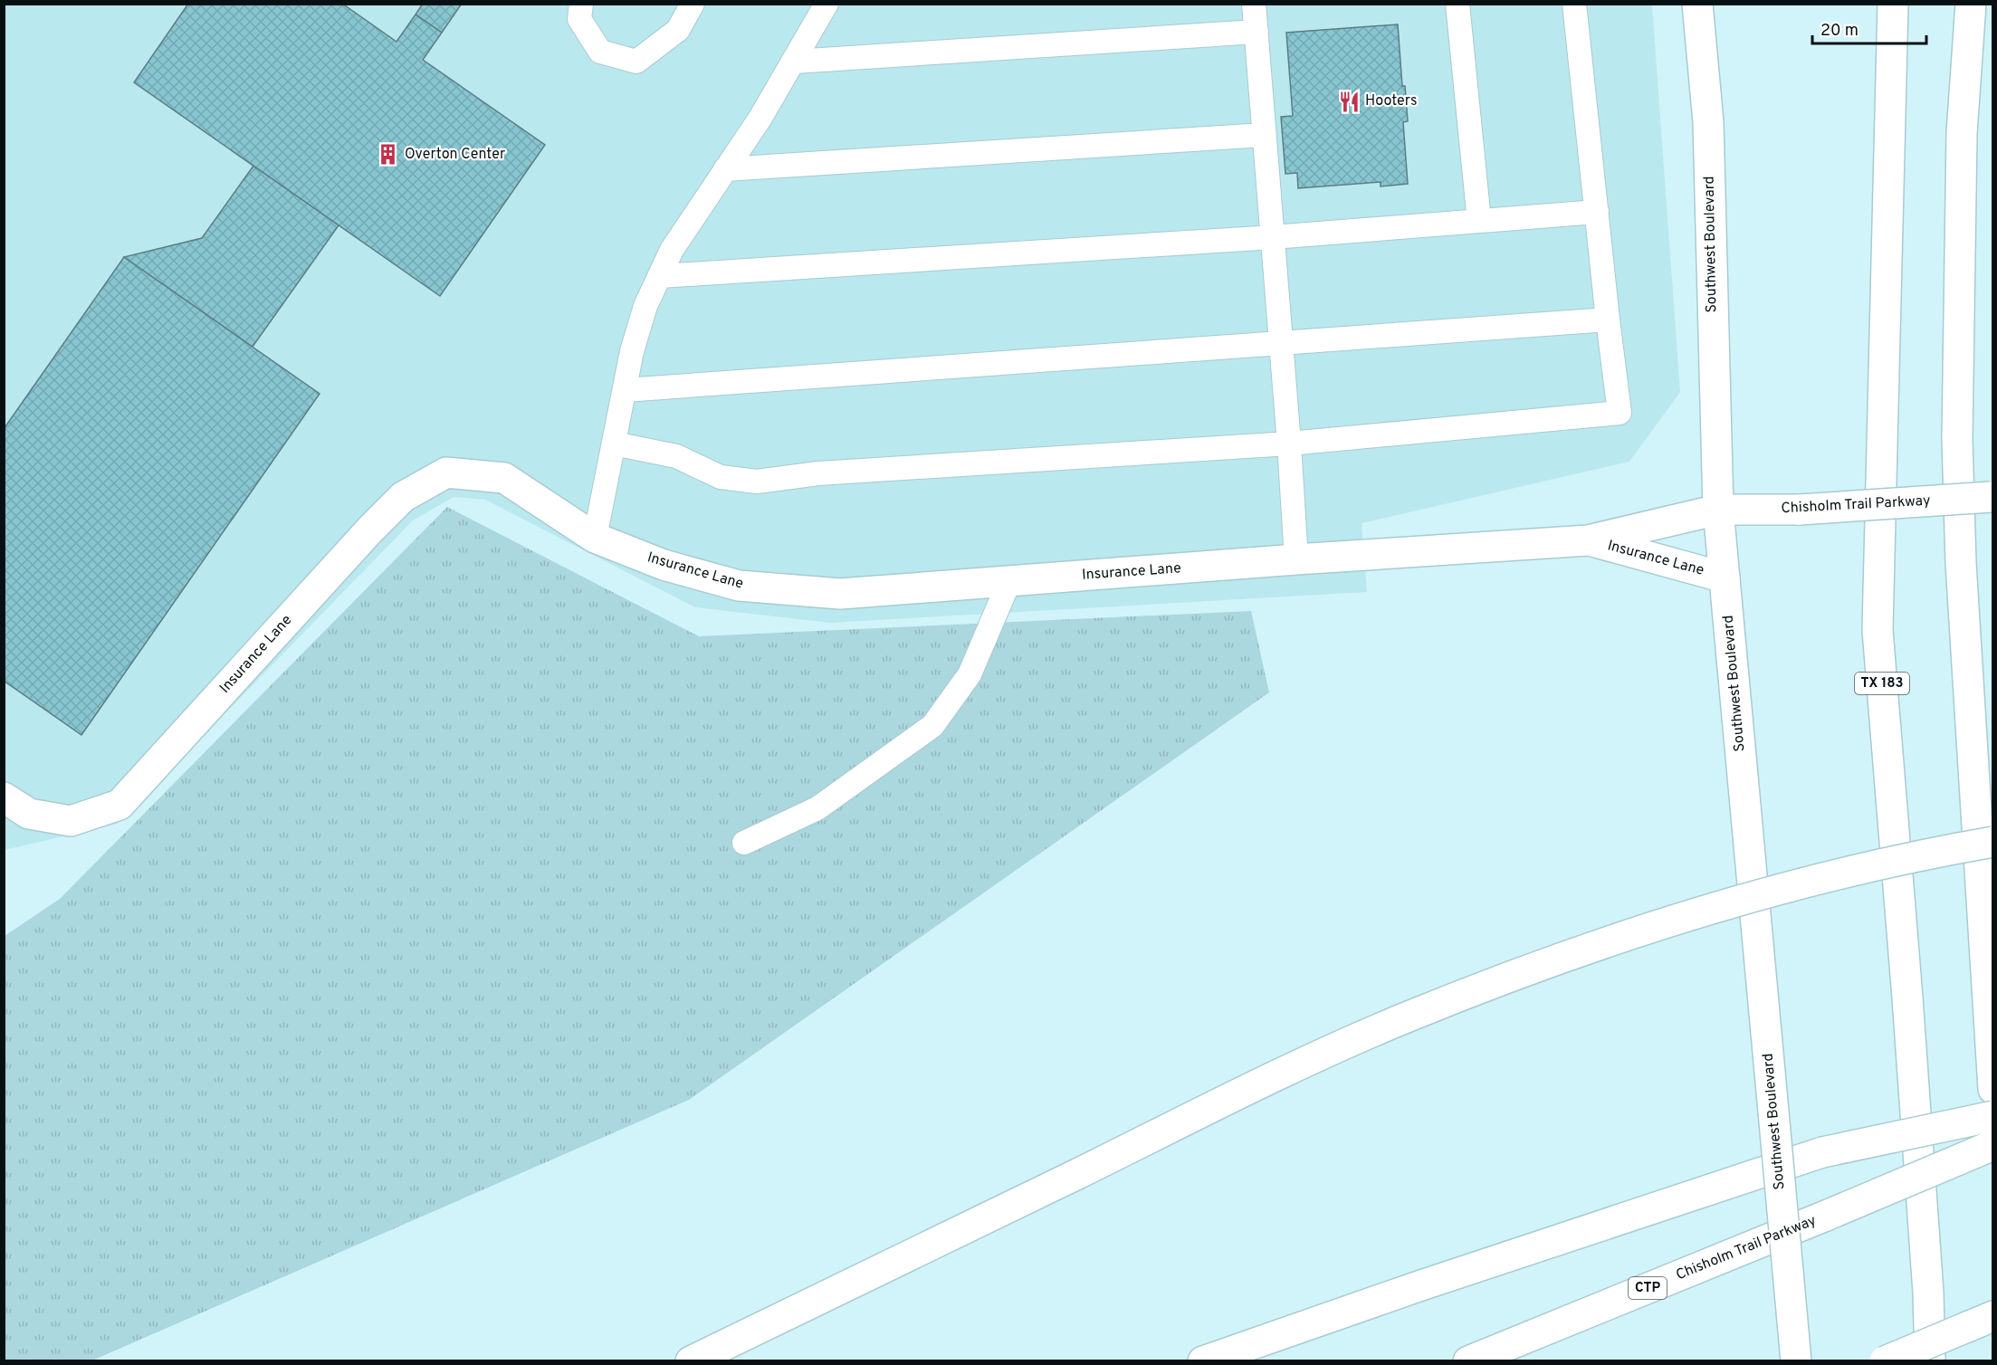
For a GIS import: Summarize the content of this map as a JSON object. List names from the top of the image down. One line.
{"streets":{"main road":["Southwest Boulevard","Chisholm Trail Parkway","Insurance Lane","TX 183","CTP"]},"crossings":[["Southwest Boulevard","Chisholm Trail Parkway"],["Southwest Boulevard","Insurance Lane"],["Chisholm Trail Parkway","Insurance Lane"]],"places":{"restaurant":["Hooters"],"building":["Overton Center"]},"scale_bar":"20 m"}
